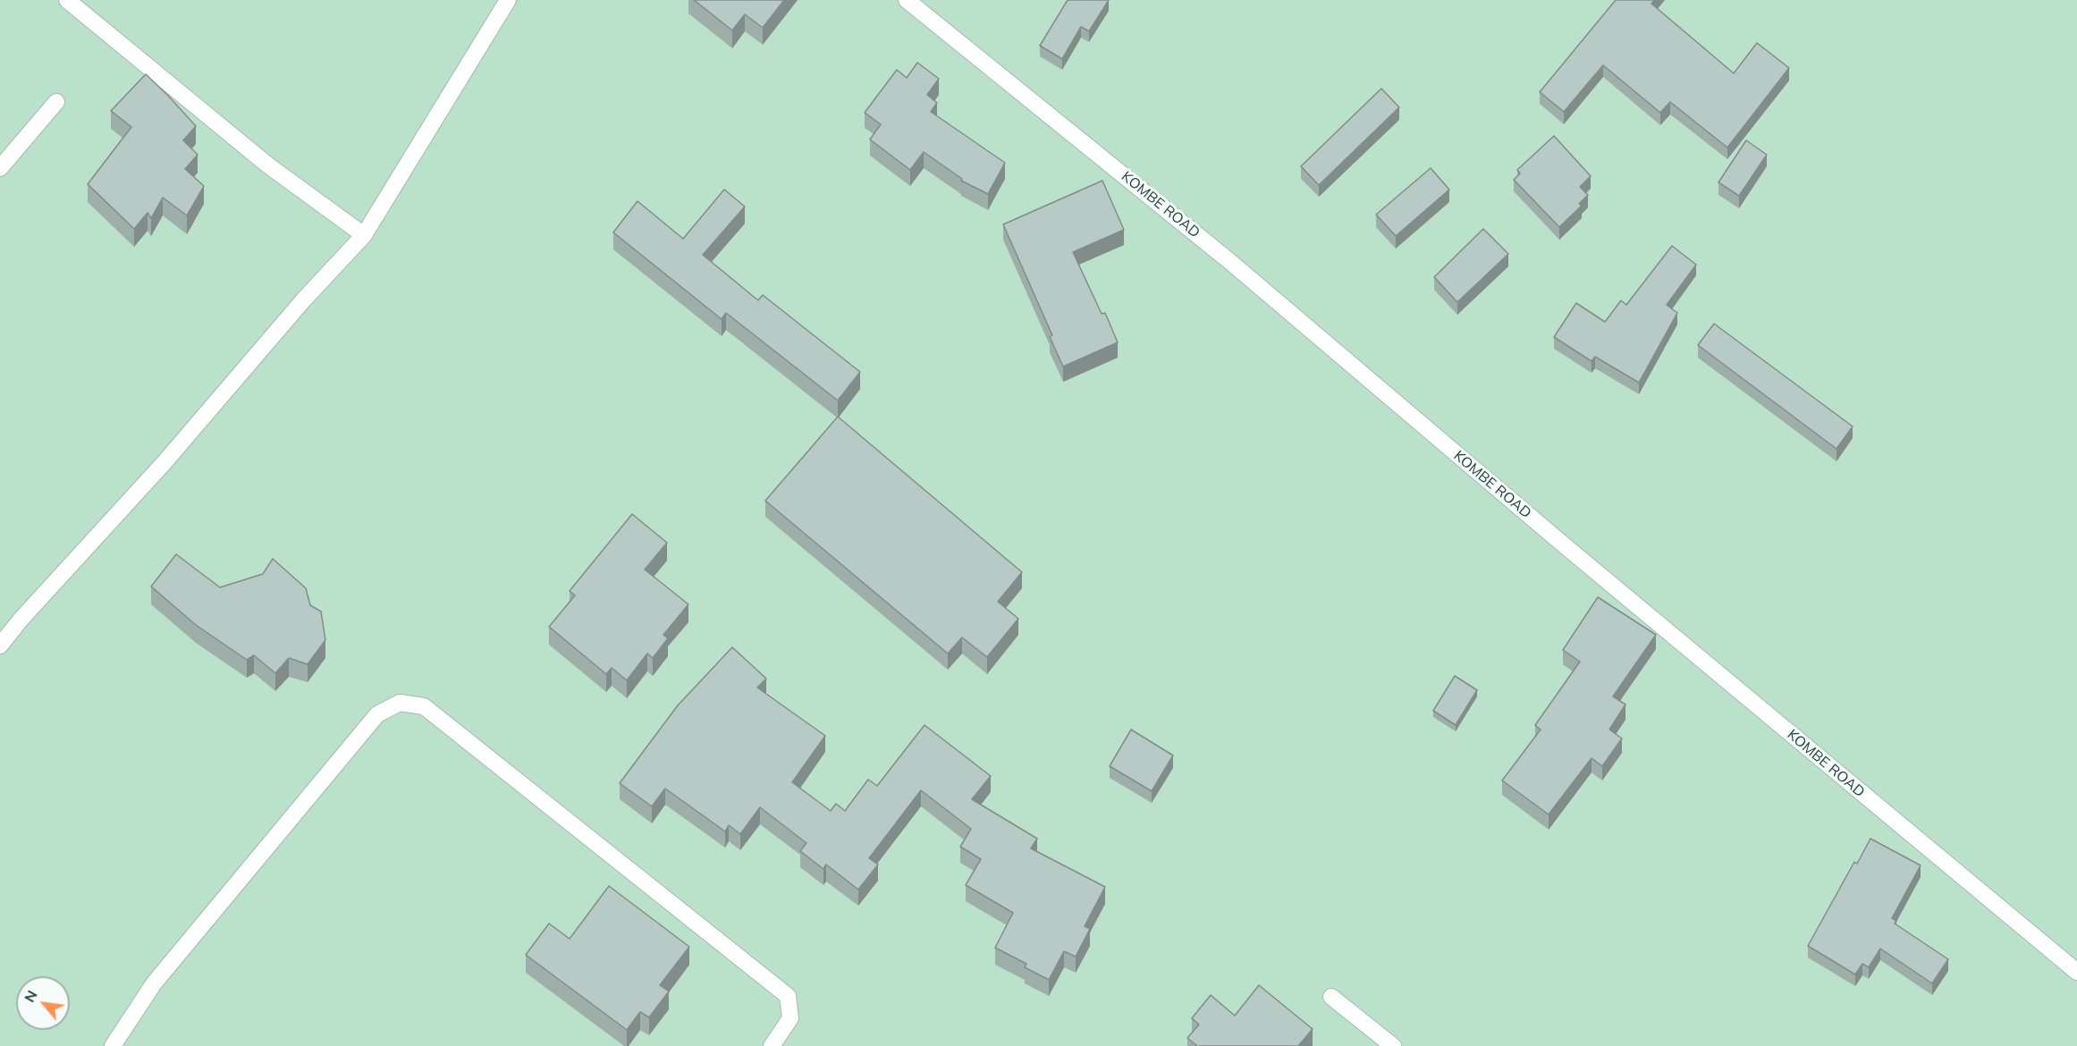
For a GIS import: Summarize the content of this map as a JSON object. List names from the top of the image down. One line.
{"streets":{"street":["KOMBE ROAD"]},"north":"top left"}
